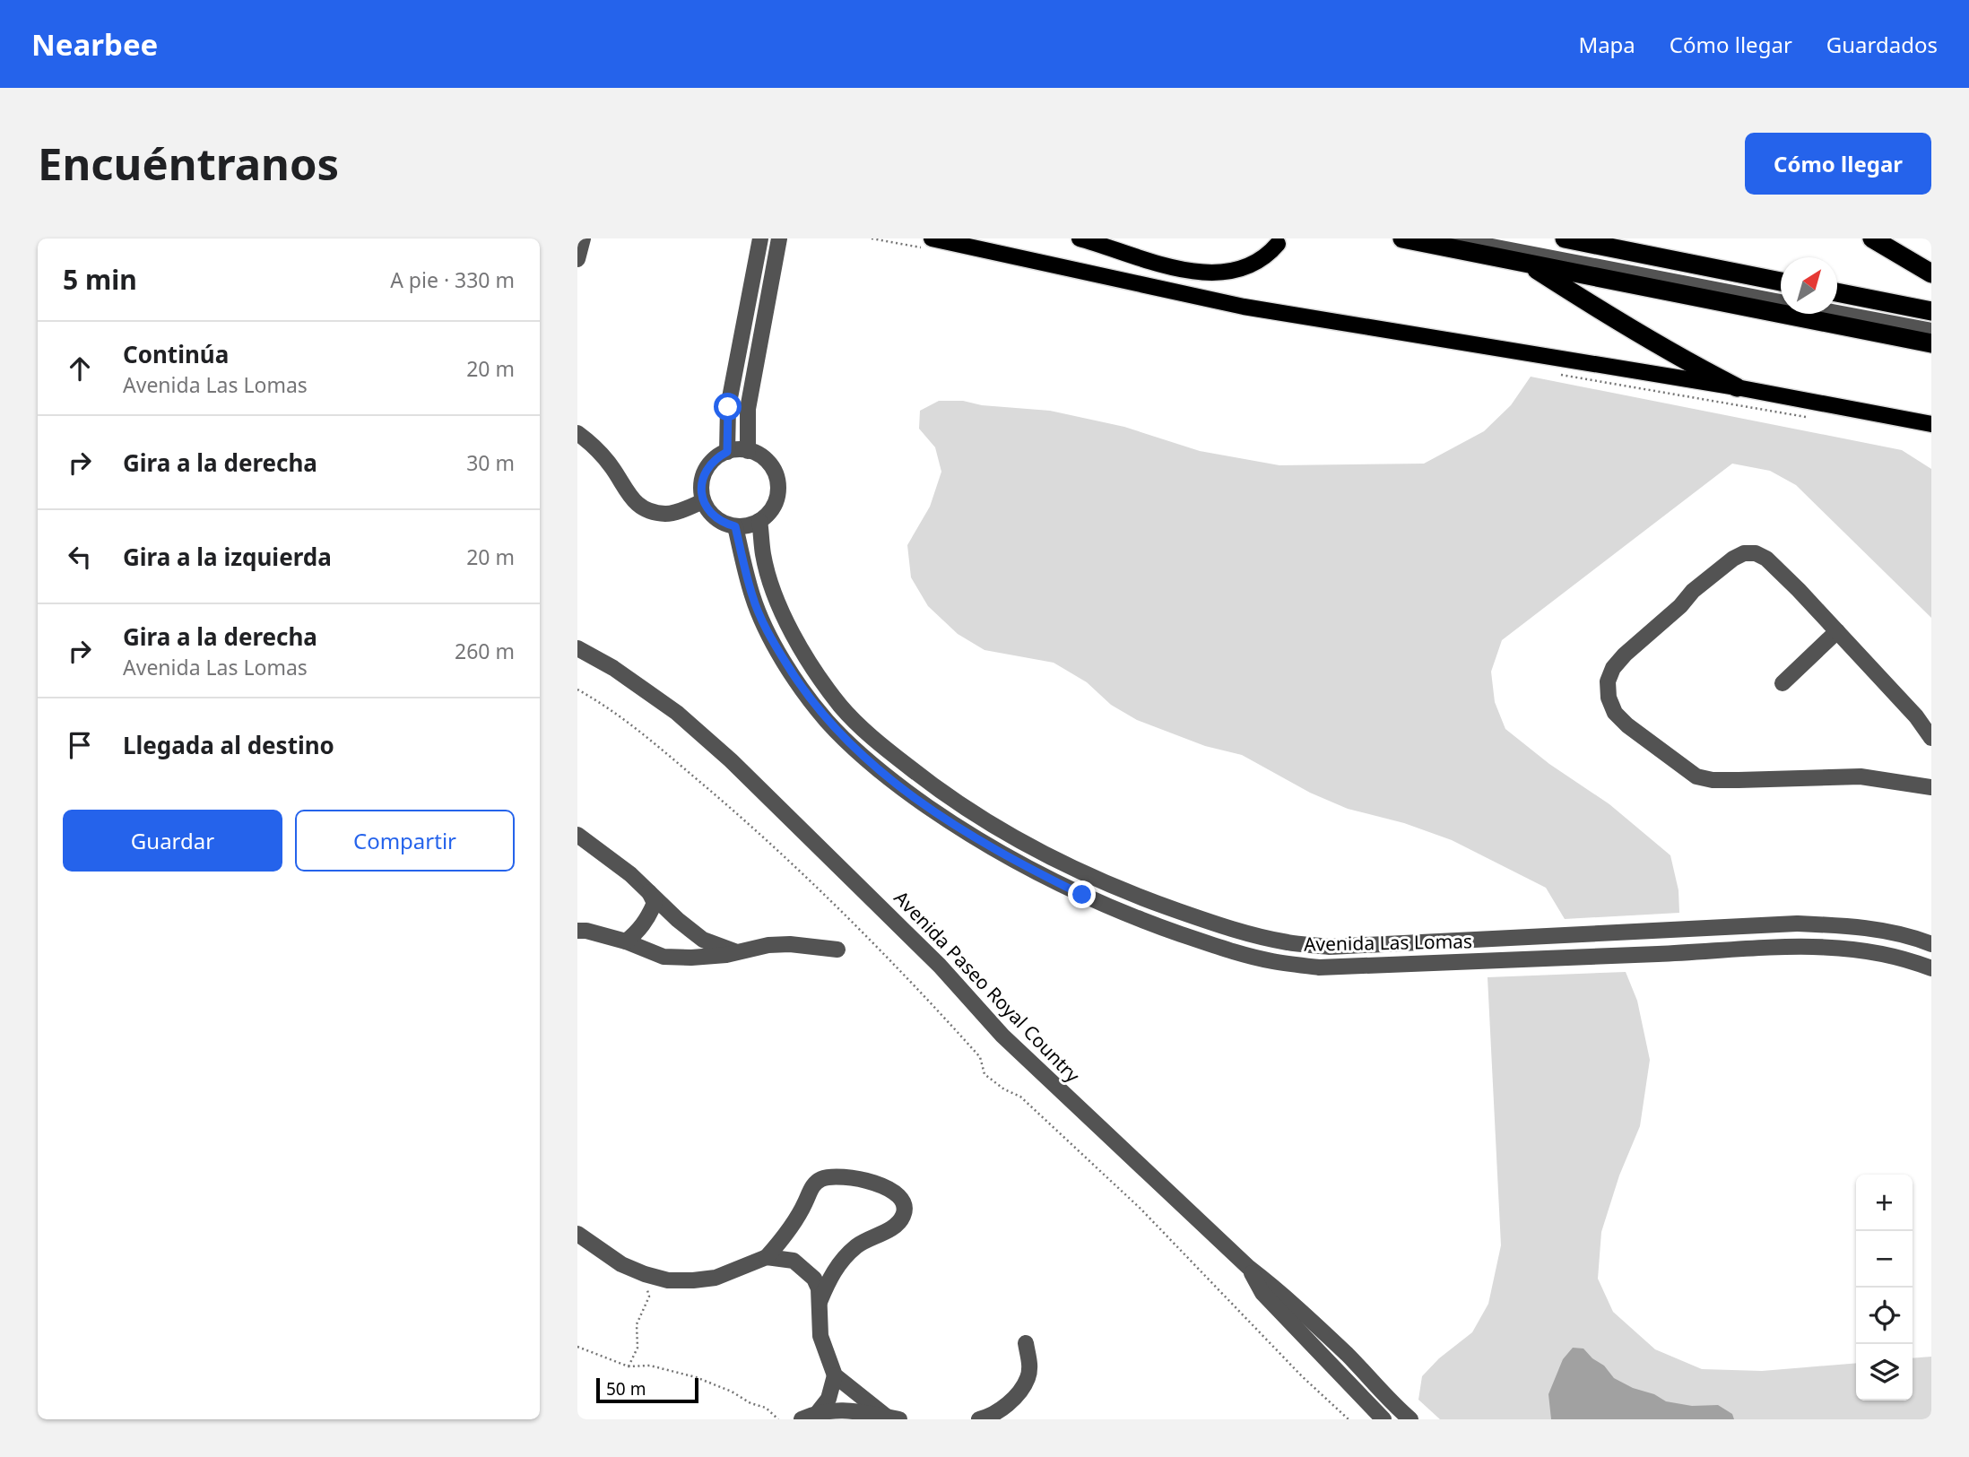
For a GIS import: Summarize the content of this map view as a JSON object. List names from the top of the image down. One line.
{"streets":{"street":["Avenida Las Lomas","Avenida Paseo Royal Country"]},"scale_bar":"50 m","north":"top right","page":{"header":"Nearbee","nav":["Mapa","Cómo llegar","Guardados"],"buttons":["Cómo llegar",["Guardar","Compartir"]],"title":"Encuéntranos","heading":["5 min","A pie · 330 m"],"list":[["Continúa","Avenida Las Lomas","20 m"],["Gira a la derecha","30 m"],["Gira a la izquierda","20 m"],["Gira a la derecha","Avenida Las Lomas","260 m"],"Llegada al destino"],"map_buttons":["+","−"],"scale":"50 m"}}
